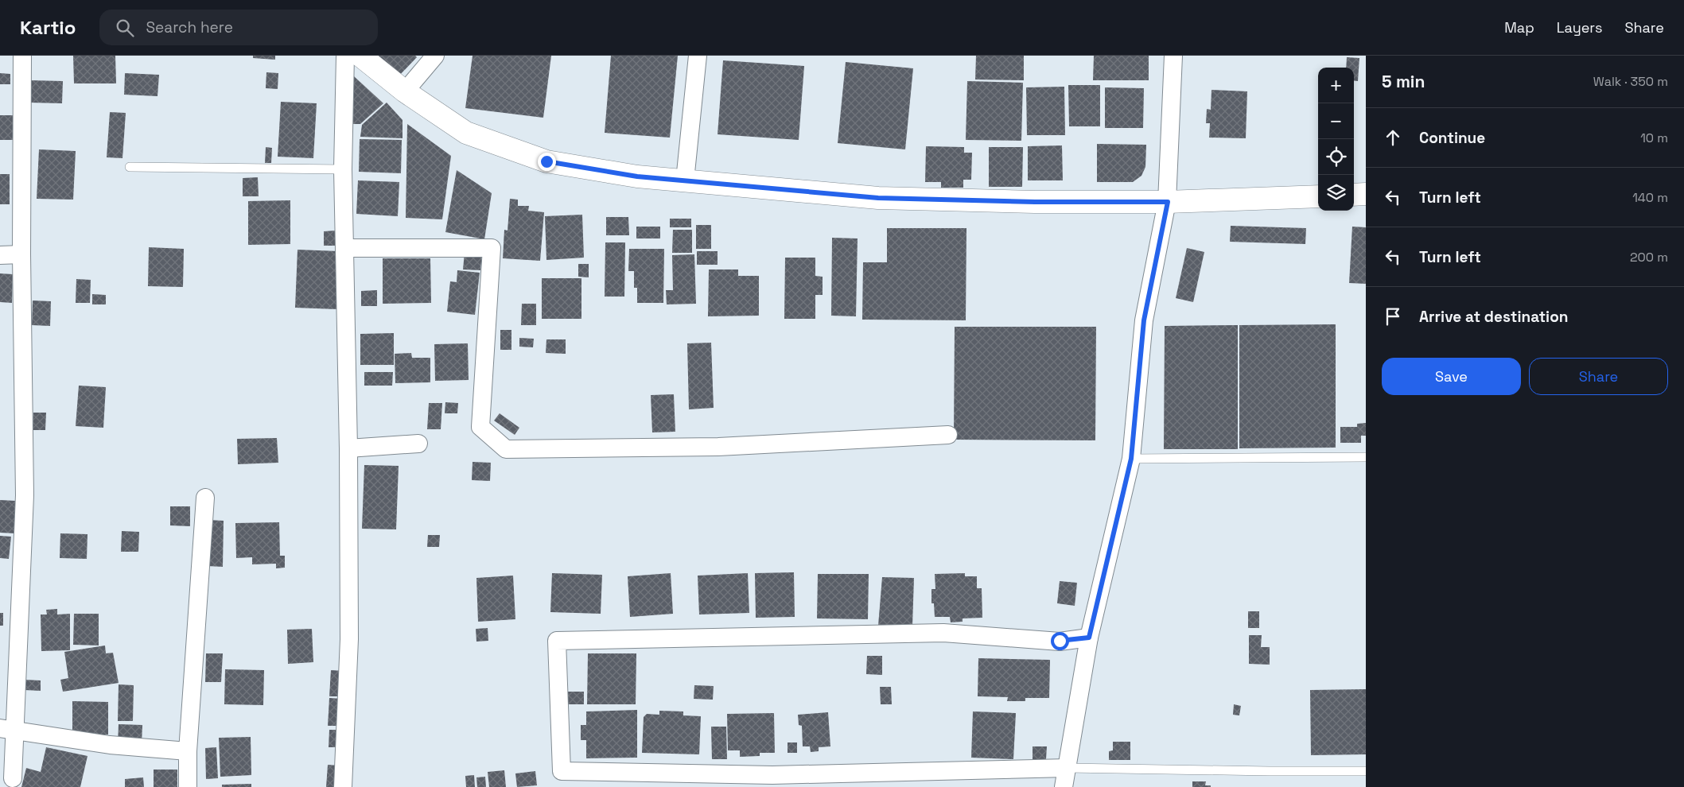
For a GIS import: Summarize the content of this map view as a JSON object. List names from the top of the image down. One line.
{"page":{"header":"Kartio","search":"Search here","nav":["Map","Layers","Share"],"heading":["5 min","Walk · 350 m"],"map_buttons":["+","−"],"list":[["Continue","10 m"],["Turn left","140 m"],["Turn left","200 m"],"Arrive at destination"],"buttons":["Save","Share"]}}
